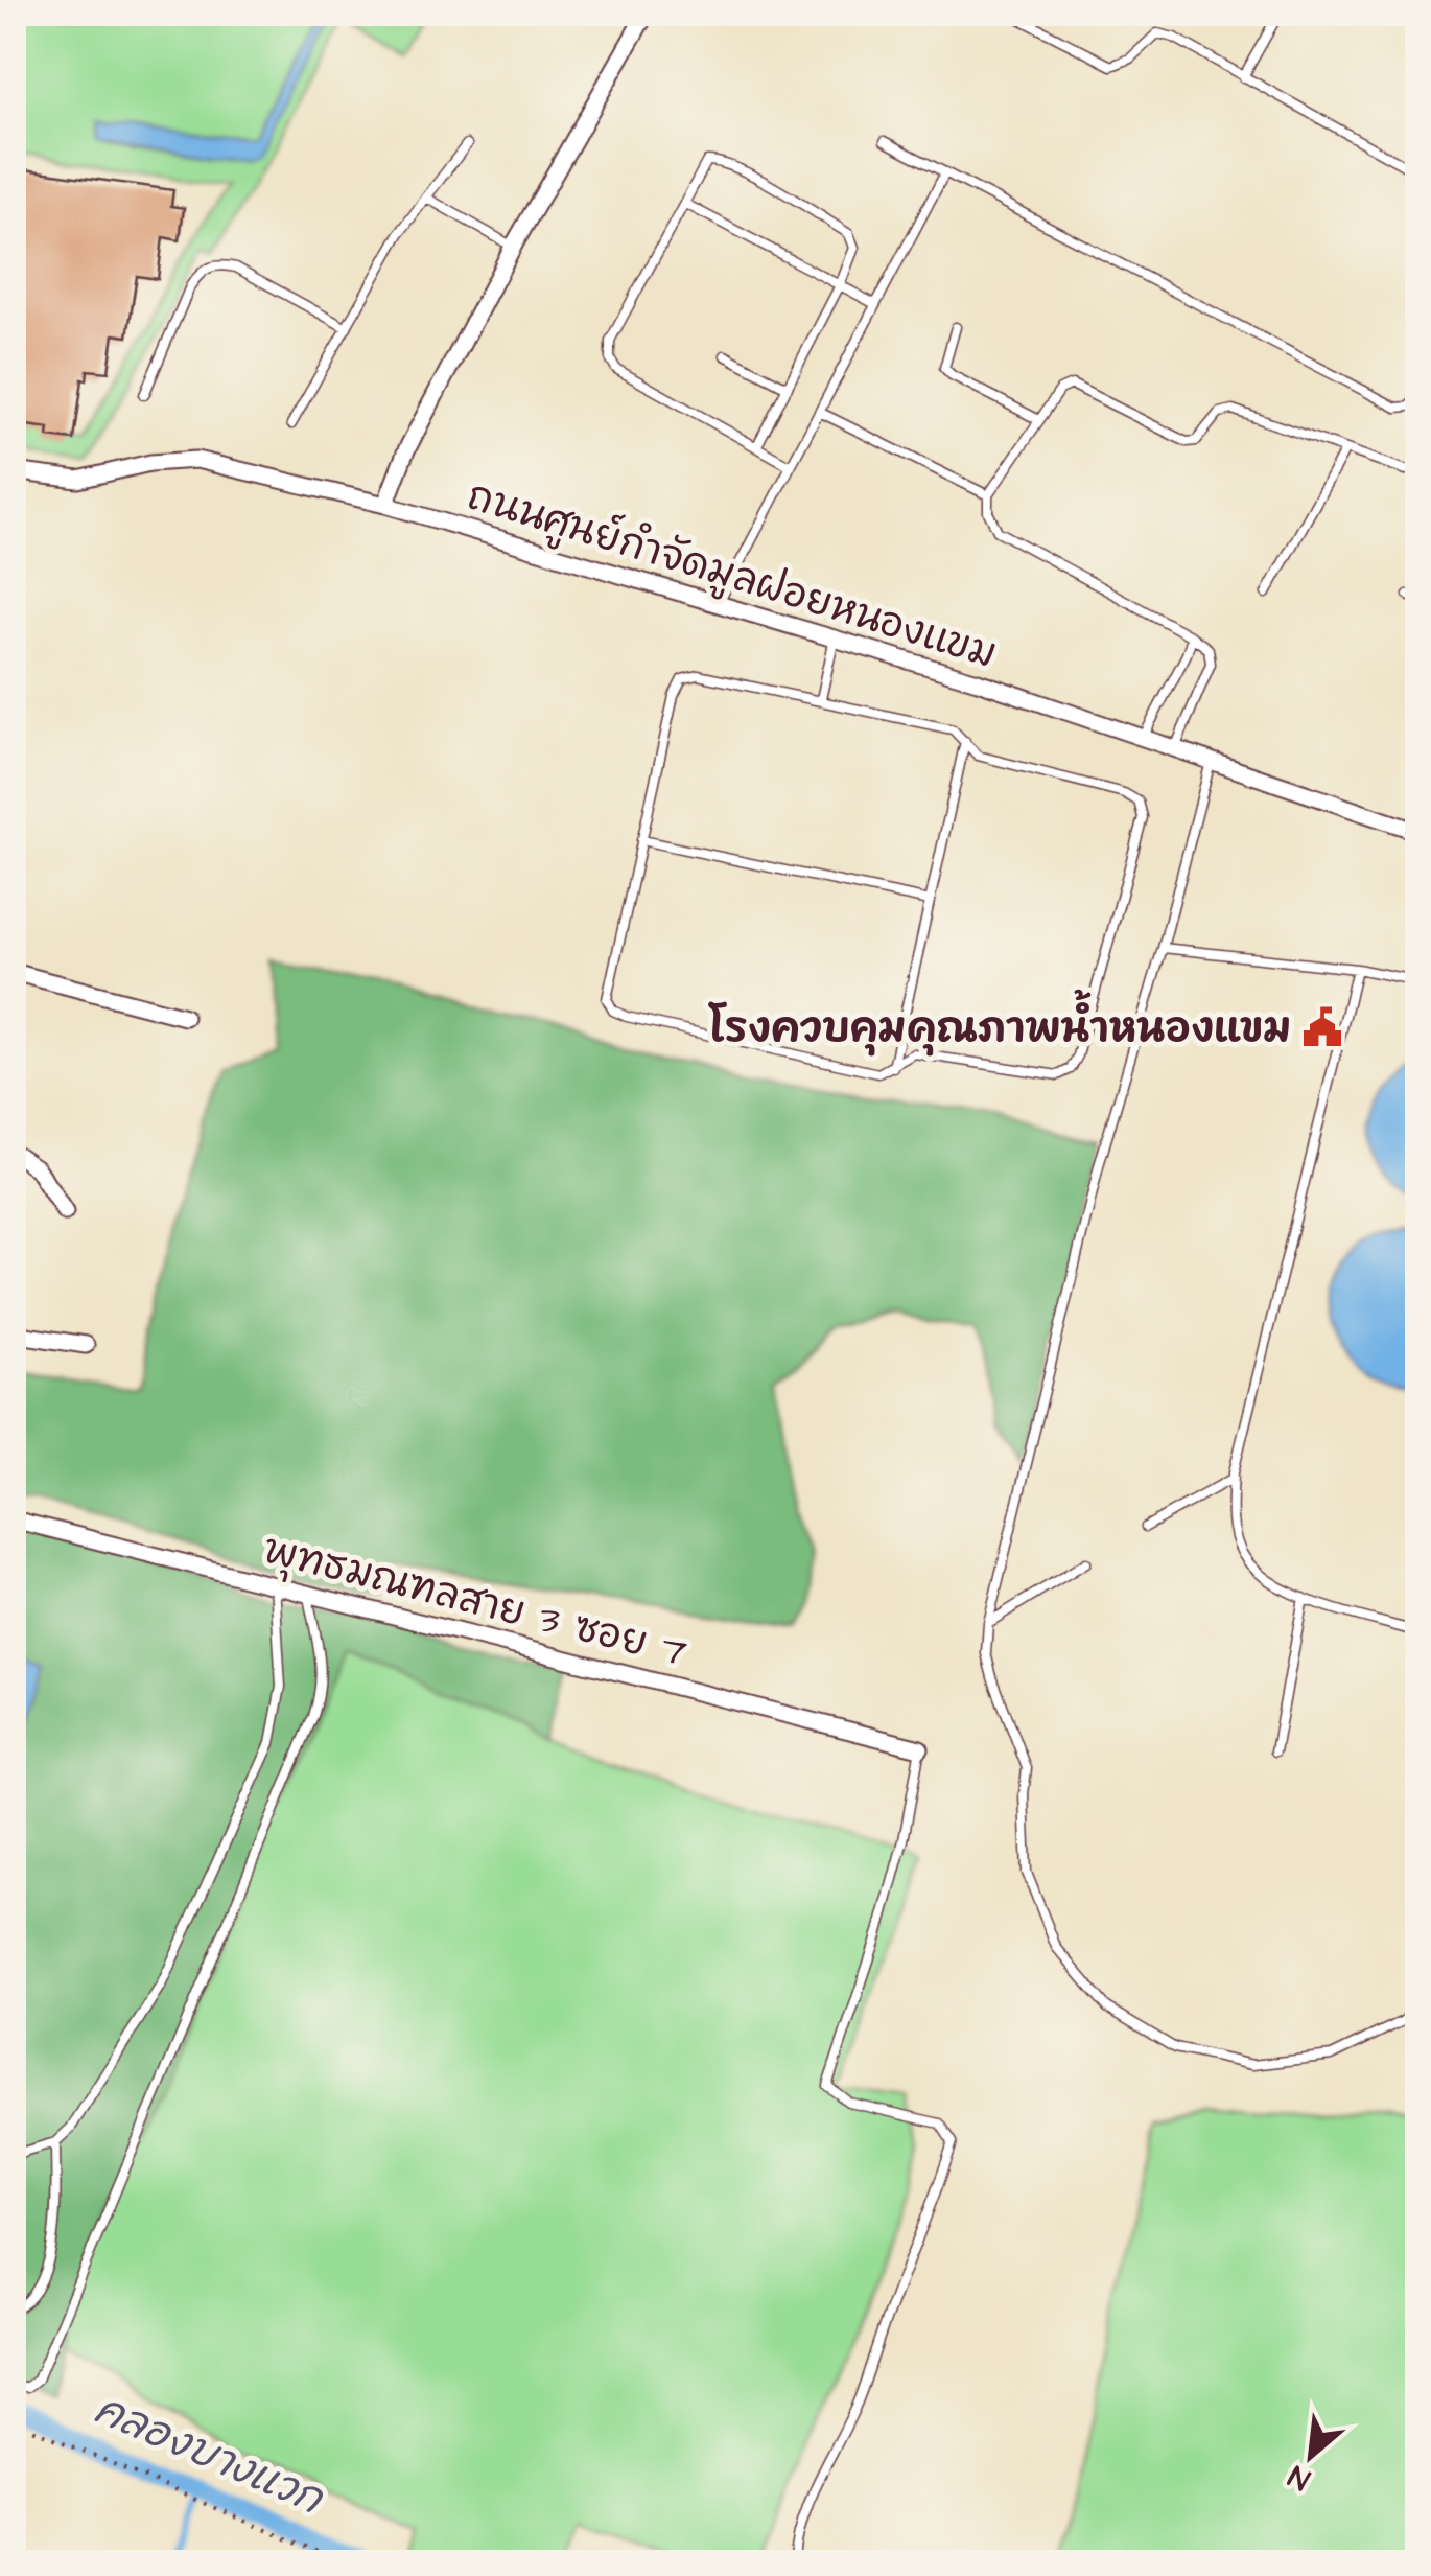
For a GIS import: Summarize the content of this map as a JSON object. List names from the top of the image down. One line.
{"streets":{"street":["ถนนศูนย์กำจัดมูลฝอยหนองแขม","พุทธมณฑลสาย 3 ซอย 7"]},"water":["คลองบางแวก"],"places":{"public building":["โรงควบคุมคุณภาพน้ำหนองแขม"]},"north":"bottom left"}
